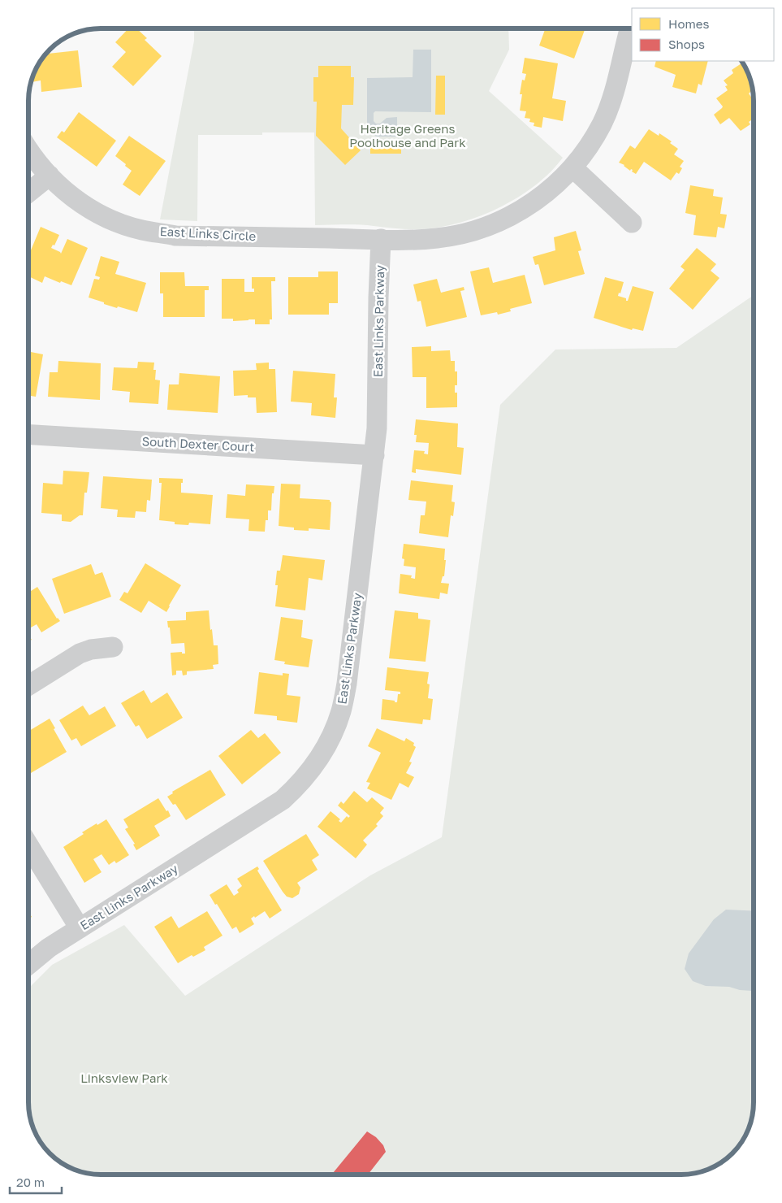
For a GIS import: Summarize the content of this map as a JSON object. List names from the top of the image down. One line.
{"streets":{"street":["East Links Circle","East Links Parkway","South Dexter Court"]},"crossings":[["East Links Circle","East Links Parkway"],["East Links Parkway","South Dexter Court"]],"parks":["Heritage Greens Poolhouse and Park","Linksview Park"],"legend":["Homes","Shops"],"scale_bar":"20 m"}
